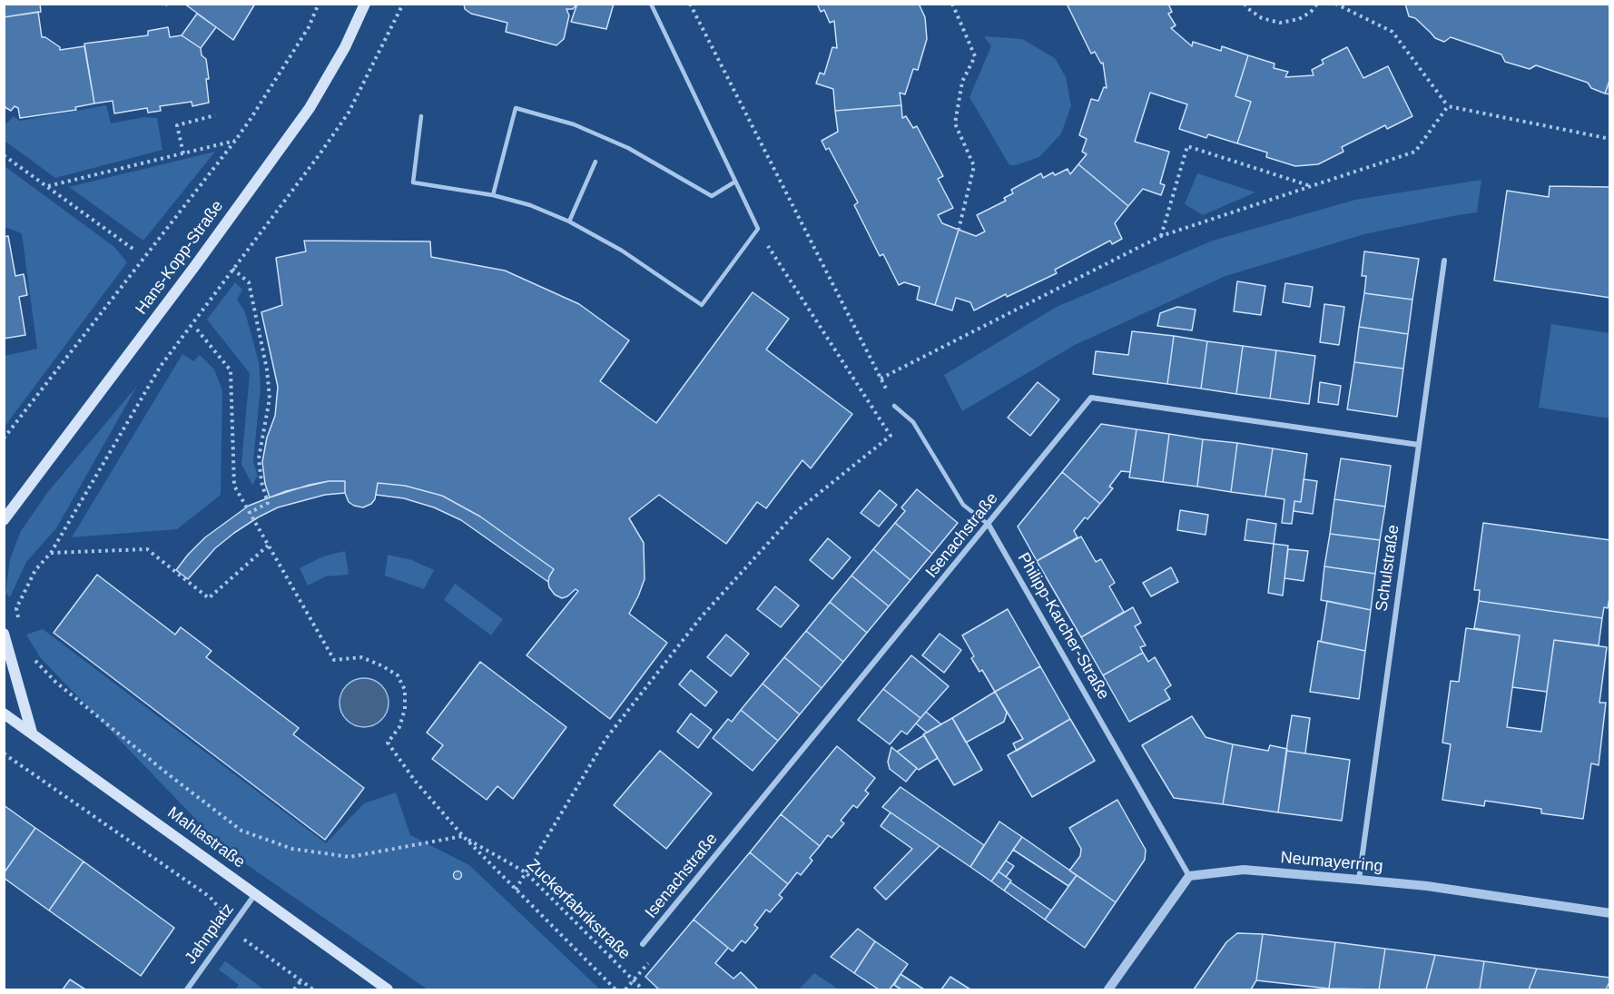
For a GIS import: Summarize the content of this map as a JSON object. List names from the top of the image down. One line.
{"streets":{"main road":["Hans-Kopp-Straße","Mahlastraße"],"street":["Isenachstraße","Schulstraße","Philipp-Karcher-Straße","Neumayerring","Jahnplatz"],"path":["Zuckerfabrikstraße"]},"crossings":[["Isenachstraße","Schulstraße"],["Isenachstraße","Philipp-Karcher-Straße"],["Schulstraße","Neumayerring"],["Philipp-Karcher-Straße","Neumayerring"],["Mahlastraße","Jahnplatz"]]}
